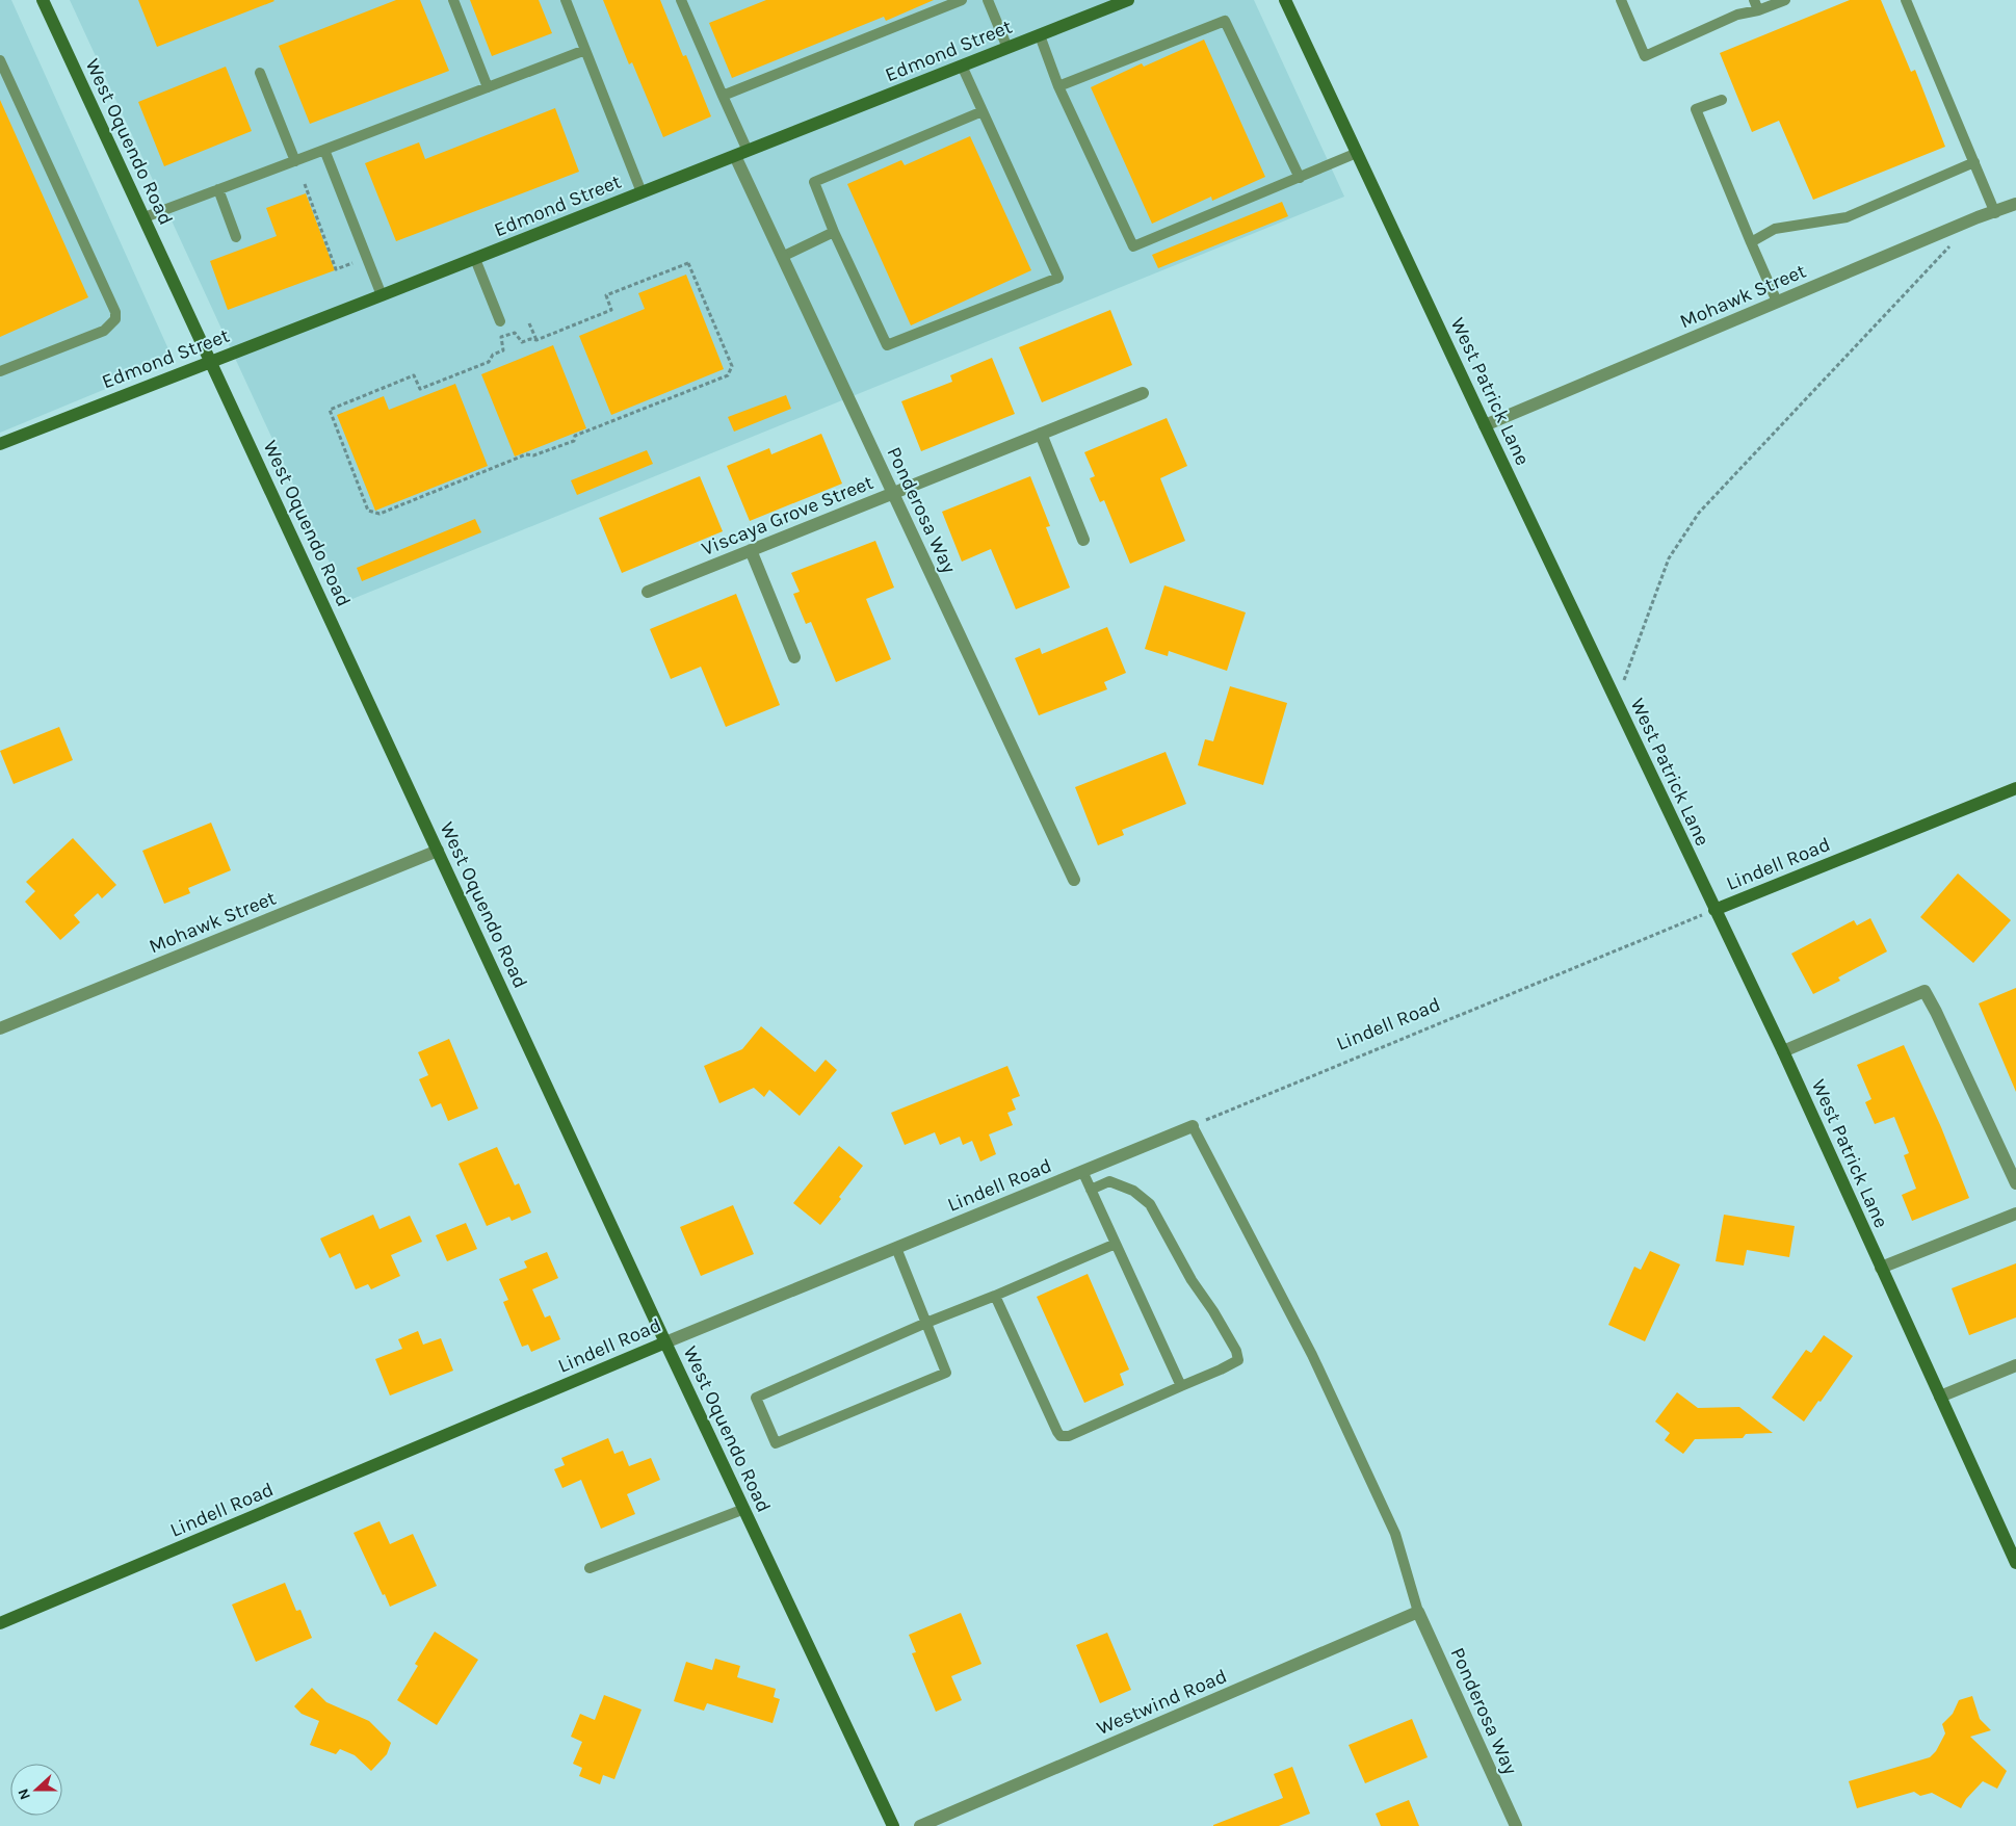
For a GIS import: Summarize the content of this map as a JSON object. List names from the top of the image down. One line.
{"streets":{"street":["Edmond Street","West Oquendo Road","Mohawk Street","West Patrick Lane","Ponderosa Way","Viscaya Grove Street","Lindell Road","Westwind Road"]},"crossings":[["Edmond Street","West Oquendo Road"],["Edmond Street","Ponderosa Way"],["West Oquendo Road","Mohawk Street"],["West Oquendo Road","Lindell Road"],["Mohawk Street","West Patrick Lane"],["West Patrick Lane","Lindell Road"],["Ponderosa Way","Viscaya Grove Street"],["Ponderosa Way","Westwind Road"]],"north":"left"}
